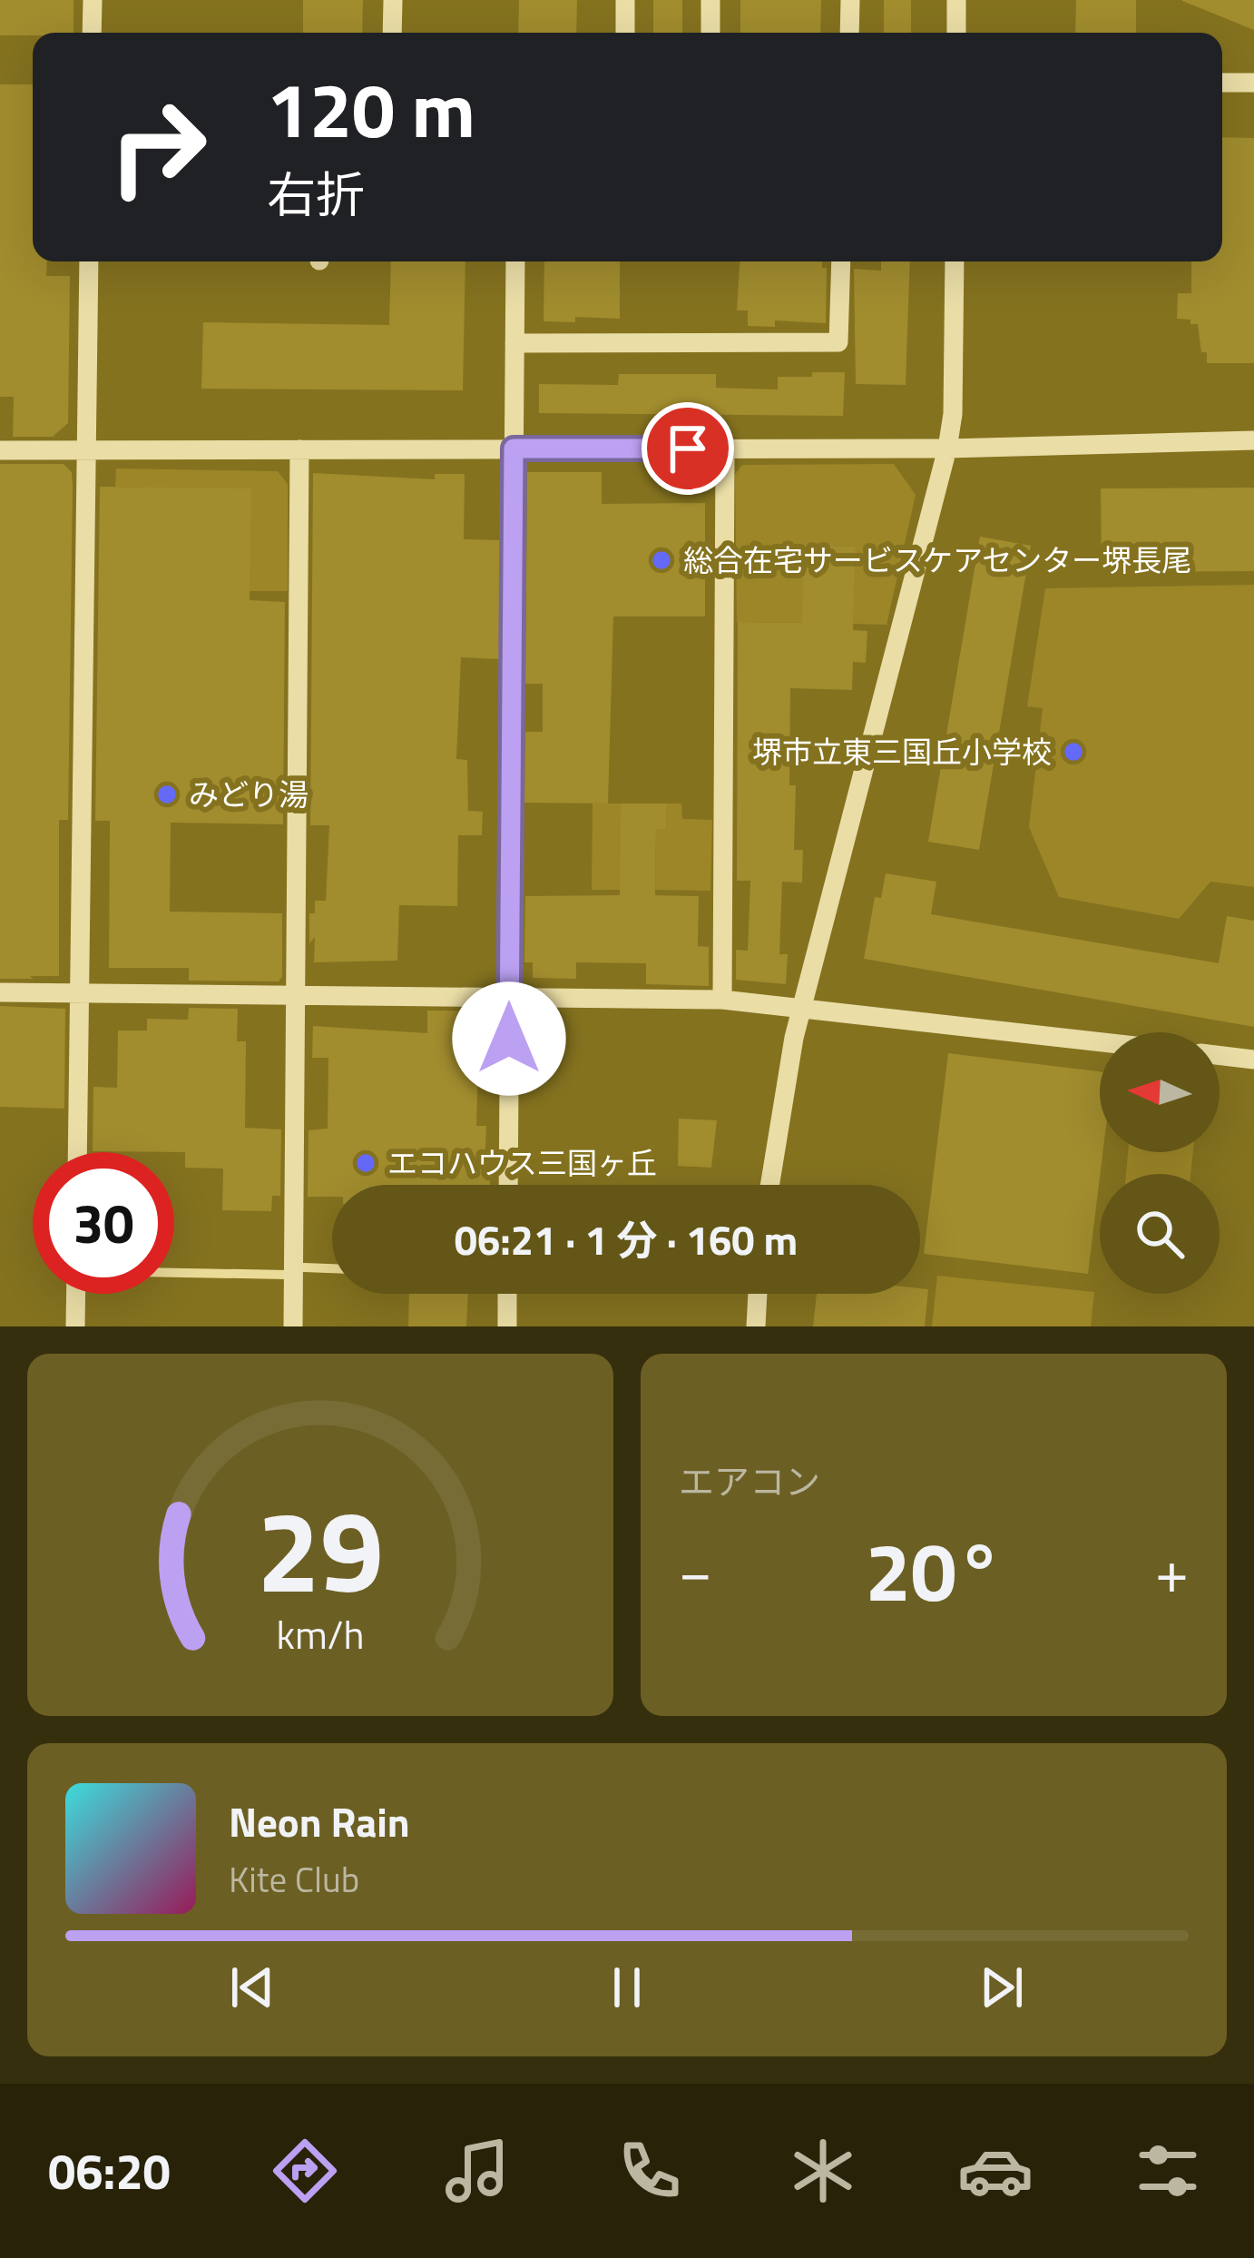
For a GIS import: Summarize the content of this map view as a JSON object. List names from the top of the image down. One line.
{"places":["総合在宅サービスケアセンター堺長尾","堺市立東三国丘小学校","みどり湯","エコハウス三国ヶ丘"],"north":"left","page":{"turn":["120 m","右折"],"limit":"30","trip":"06:21 · 1 分 · 160 m","tile":"エアコン","heat":["−","20°","+"],"song":["Neon Rain","Kite Club"],"tabs":"06:20","gauge":["29","km/h"]}}
